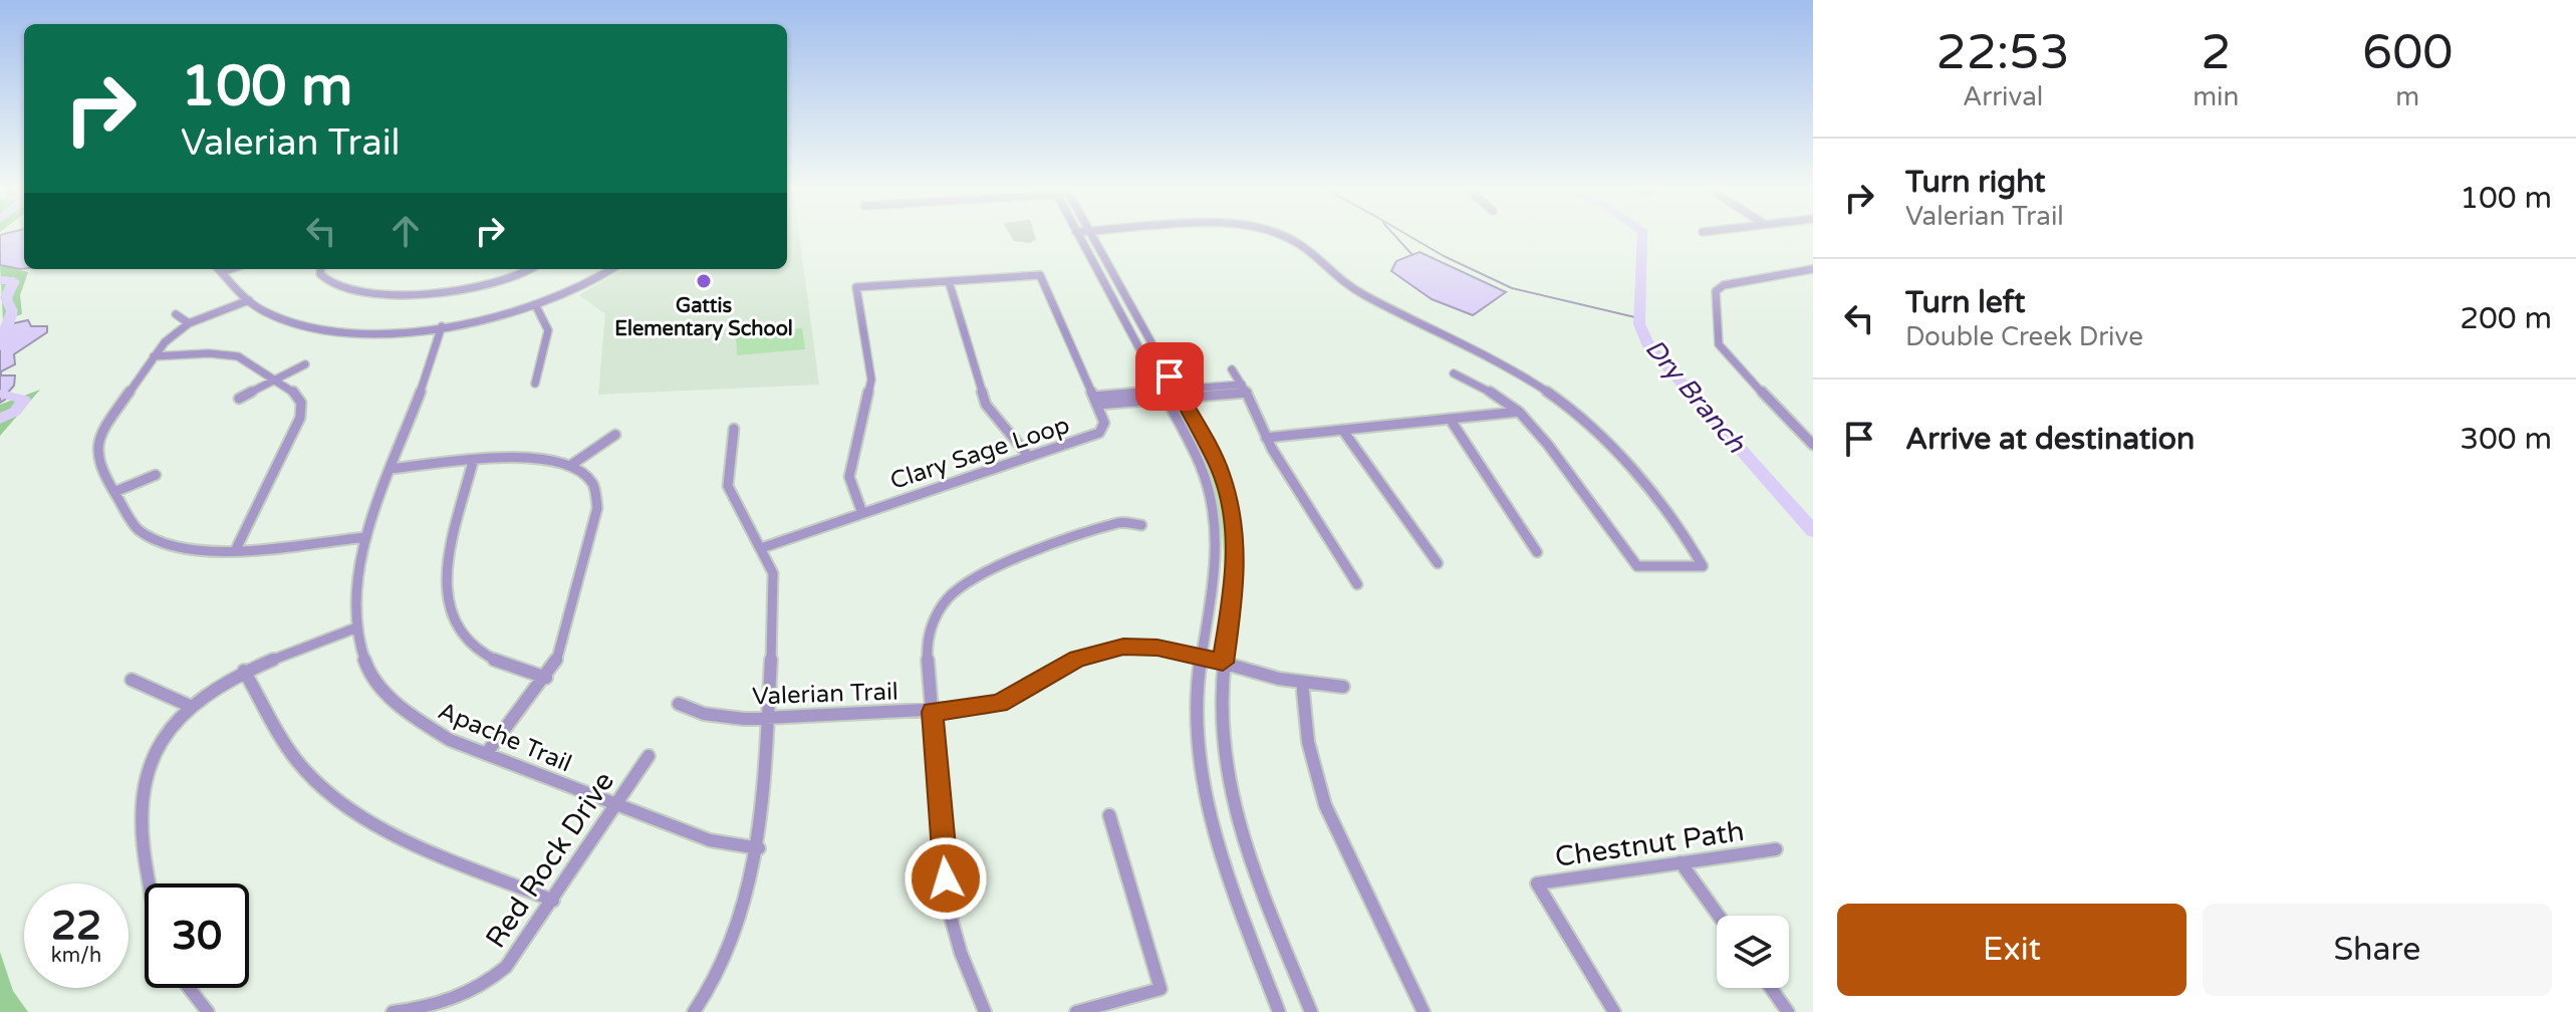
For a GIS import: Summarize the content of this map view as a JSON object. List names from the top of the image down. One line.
{"streets":{"street":["Clary Sage Loop","Valerian Trail","Apache Trail","Chestnut Path","Red Rock Drive"]},"crossings":[["Apache Trail","Red Rock Drive"]],"water":["Dry Branch"],"places":["Gattis Elementary School"],"page":{"eta":["22:53","Arrival","2","min","600","m"],"turn":["100 m","Valerian Trail"],"list":[{"name":"Turn right","note":"Valerian Trail","value":"100 m"},{"name":"Turn left","note":"Double Creek Drive","value":"200 m"},{"name":"Arrive at destination","value":"300 m"}],"speed":"22 km/h","limit":"30","buttons":["Exit","Share"]}}
